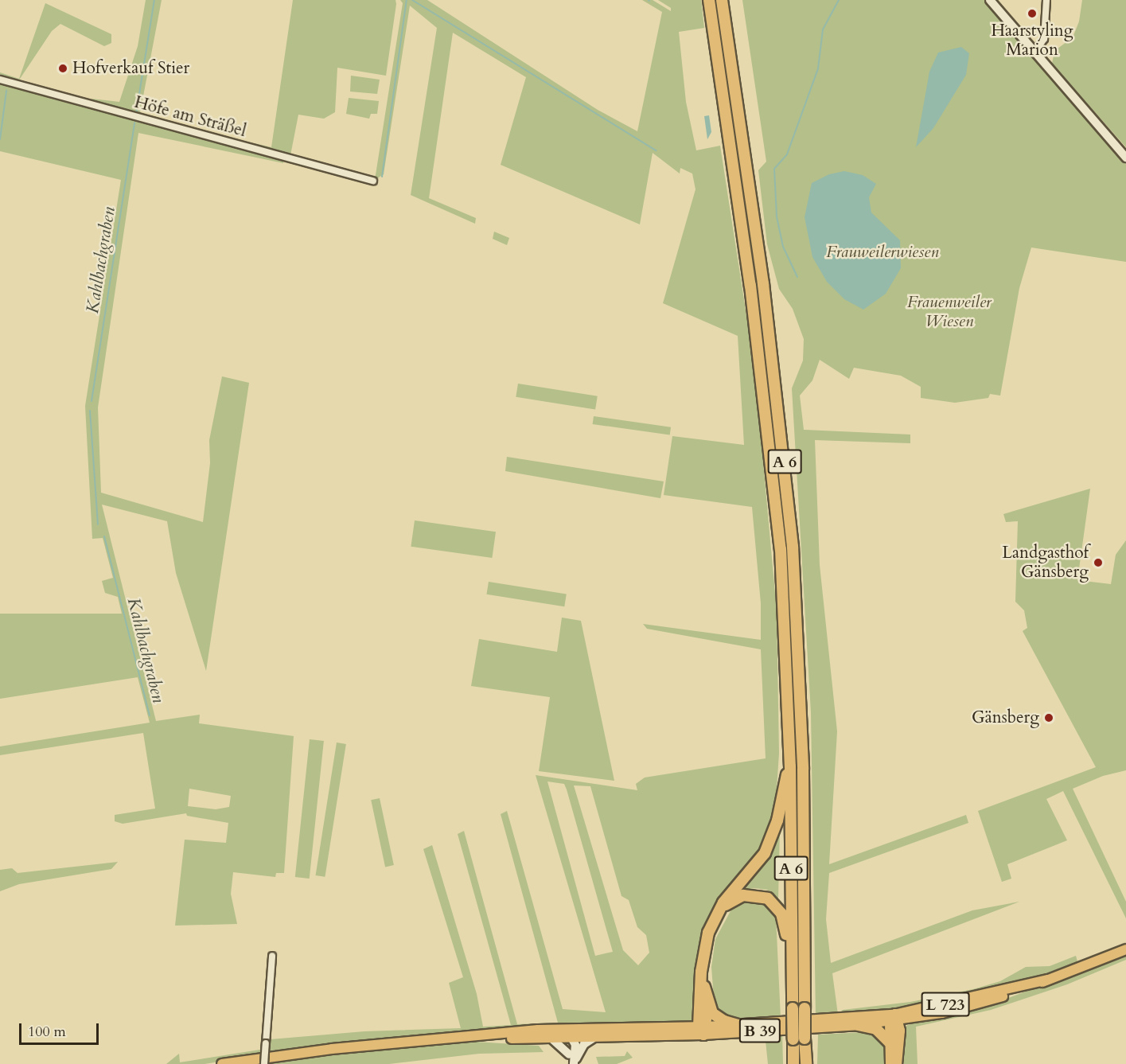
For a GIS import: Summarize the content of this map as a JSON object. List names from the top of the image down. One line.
{"streets":{"highway":["A 6"],"main road":["L 723","B 39"],"street":["Höfe am Sträßel"]},"crossings":[["L 723","B 39"]],"water":["Kahlbachgraben"],"parks":["Frauweilerwiesen","Frauenweiler Wiesen"],"places":["Haarstyling Marion","Hofverkauf Stier","Landgasthof Gänsberg","Gänsberg"],"scale_bar":"100 m"}
